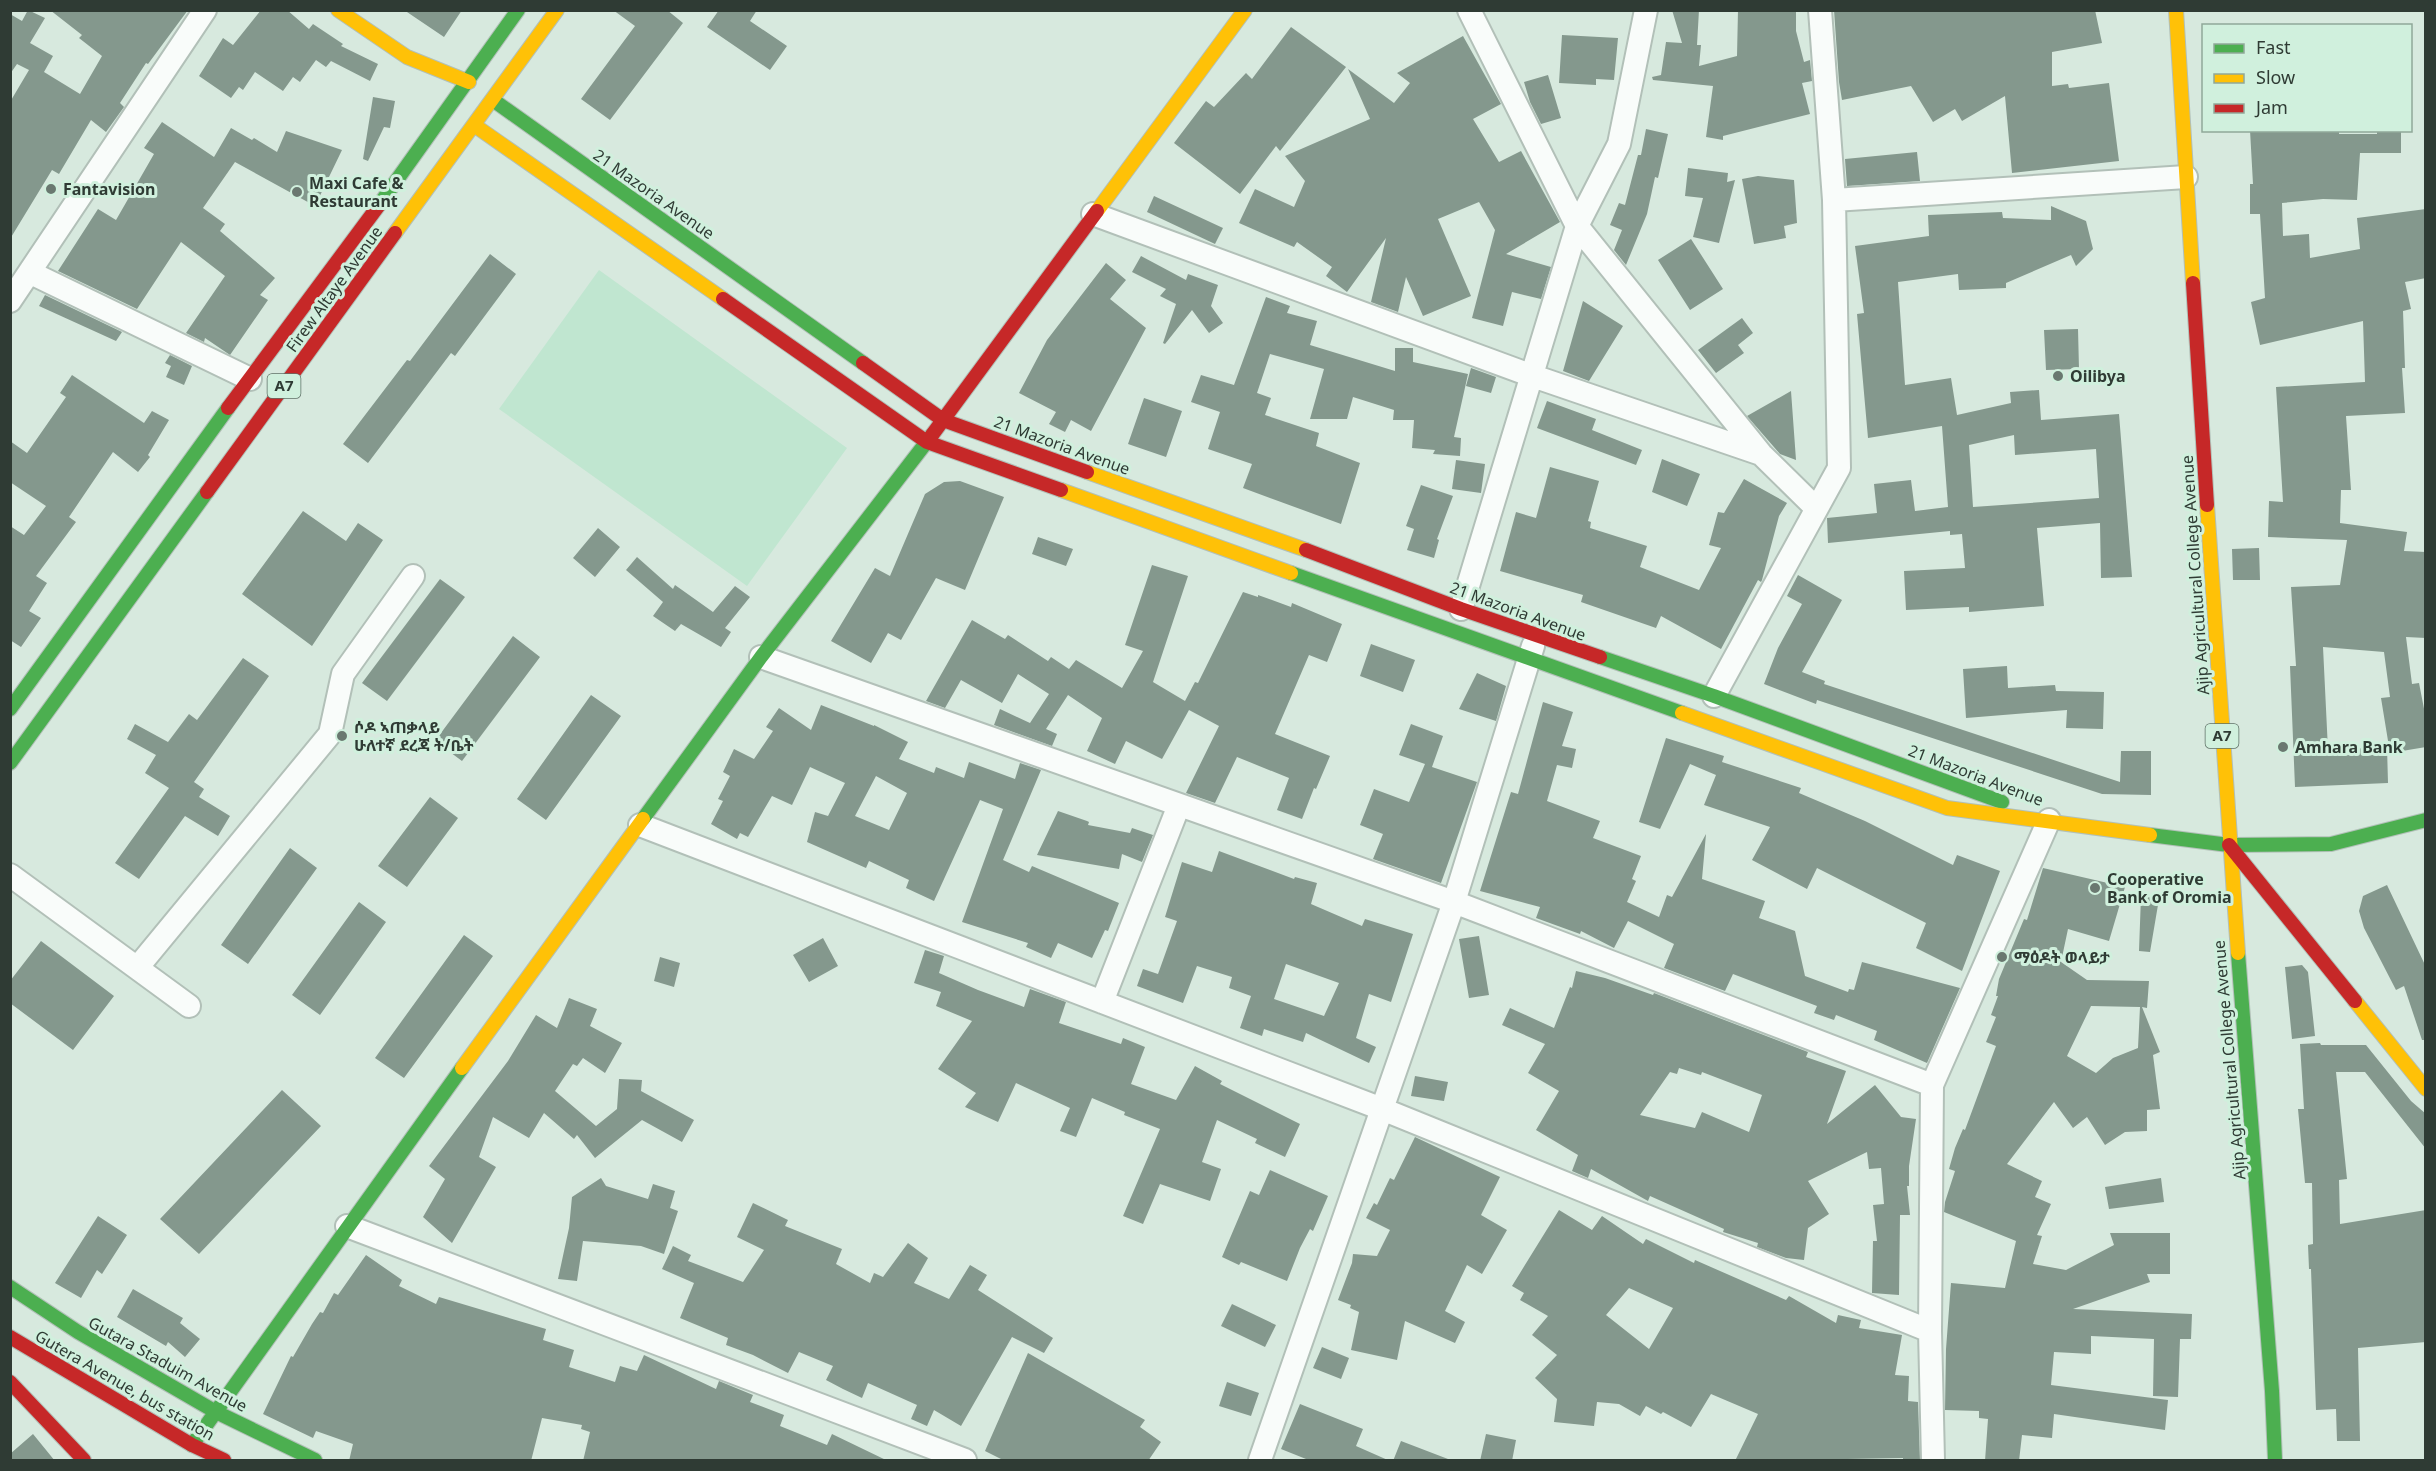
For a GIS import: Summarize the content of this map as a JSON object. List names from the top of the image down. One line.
{"streets":{"main road":["21 Mazoria Avenue","Firew Altaye Avenue","A7","Ajip Agricultural College Avenue","Gutara Staduim Avenue","Gutera Avenue, bus station"]},"crossings":[["21 Mazoria Avenue","Firew Altaye Avenue"]],"places":["Fantavision","Maxi Cafe & Restaurant","Oilibya","ሶዶ ኣጠቃላይ ሁለተኛ ደረጃ ት/ቤት","Amhara Bank","Cooperative Bank of Oromia","ማዕዶት ወላይታ"],"legend":["Fast","Slow","Jam"]}
